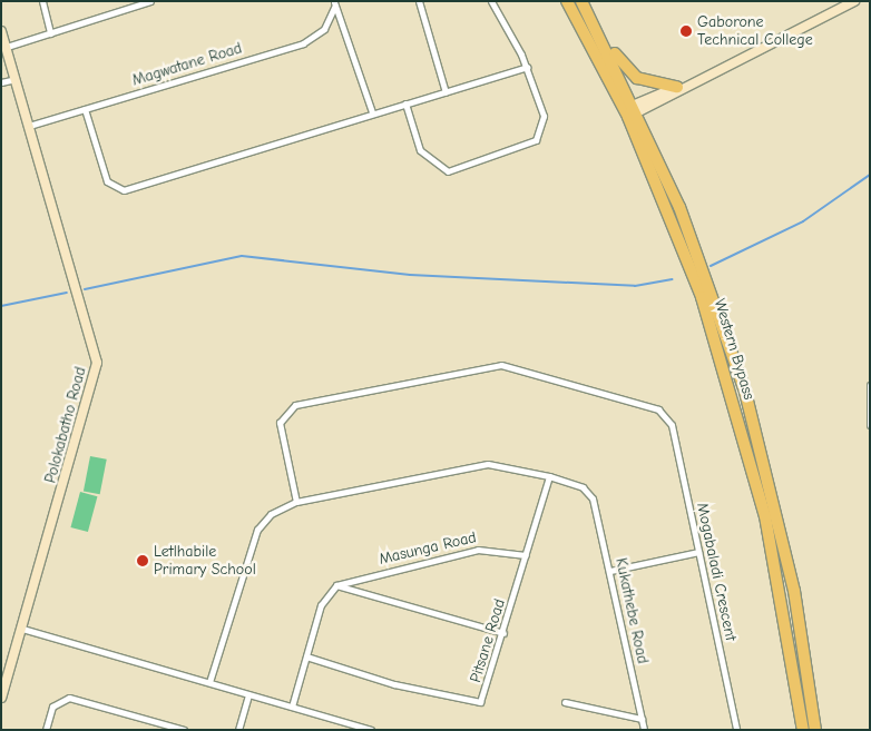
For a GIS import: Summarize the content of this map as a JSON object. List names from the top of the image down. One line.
{"streets":{"highway":["Western Bypass"],"street":["Magwatane Road","Polokabatho Road","Masunga Road","Mogabaladi Crescent","Kukathebe Road","Pitsane Road"]},"crossings":[["Magwatane Road","Polokabatho Road"],["Masunga Road","Pitsane Road"],["Kukathebe Road","Pitsane Road"]],"places":["Gaborone Technical College","Letlhabile Primary School"]}
